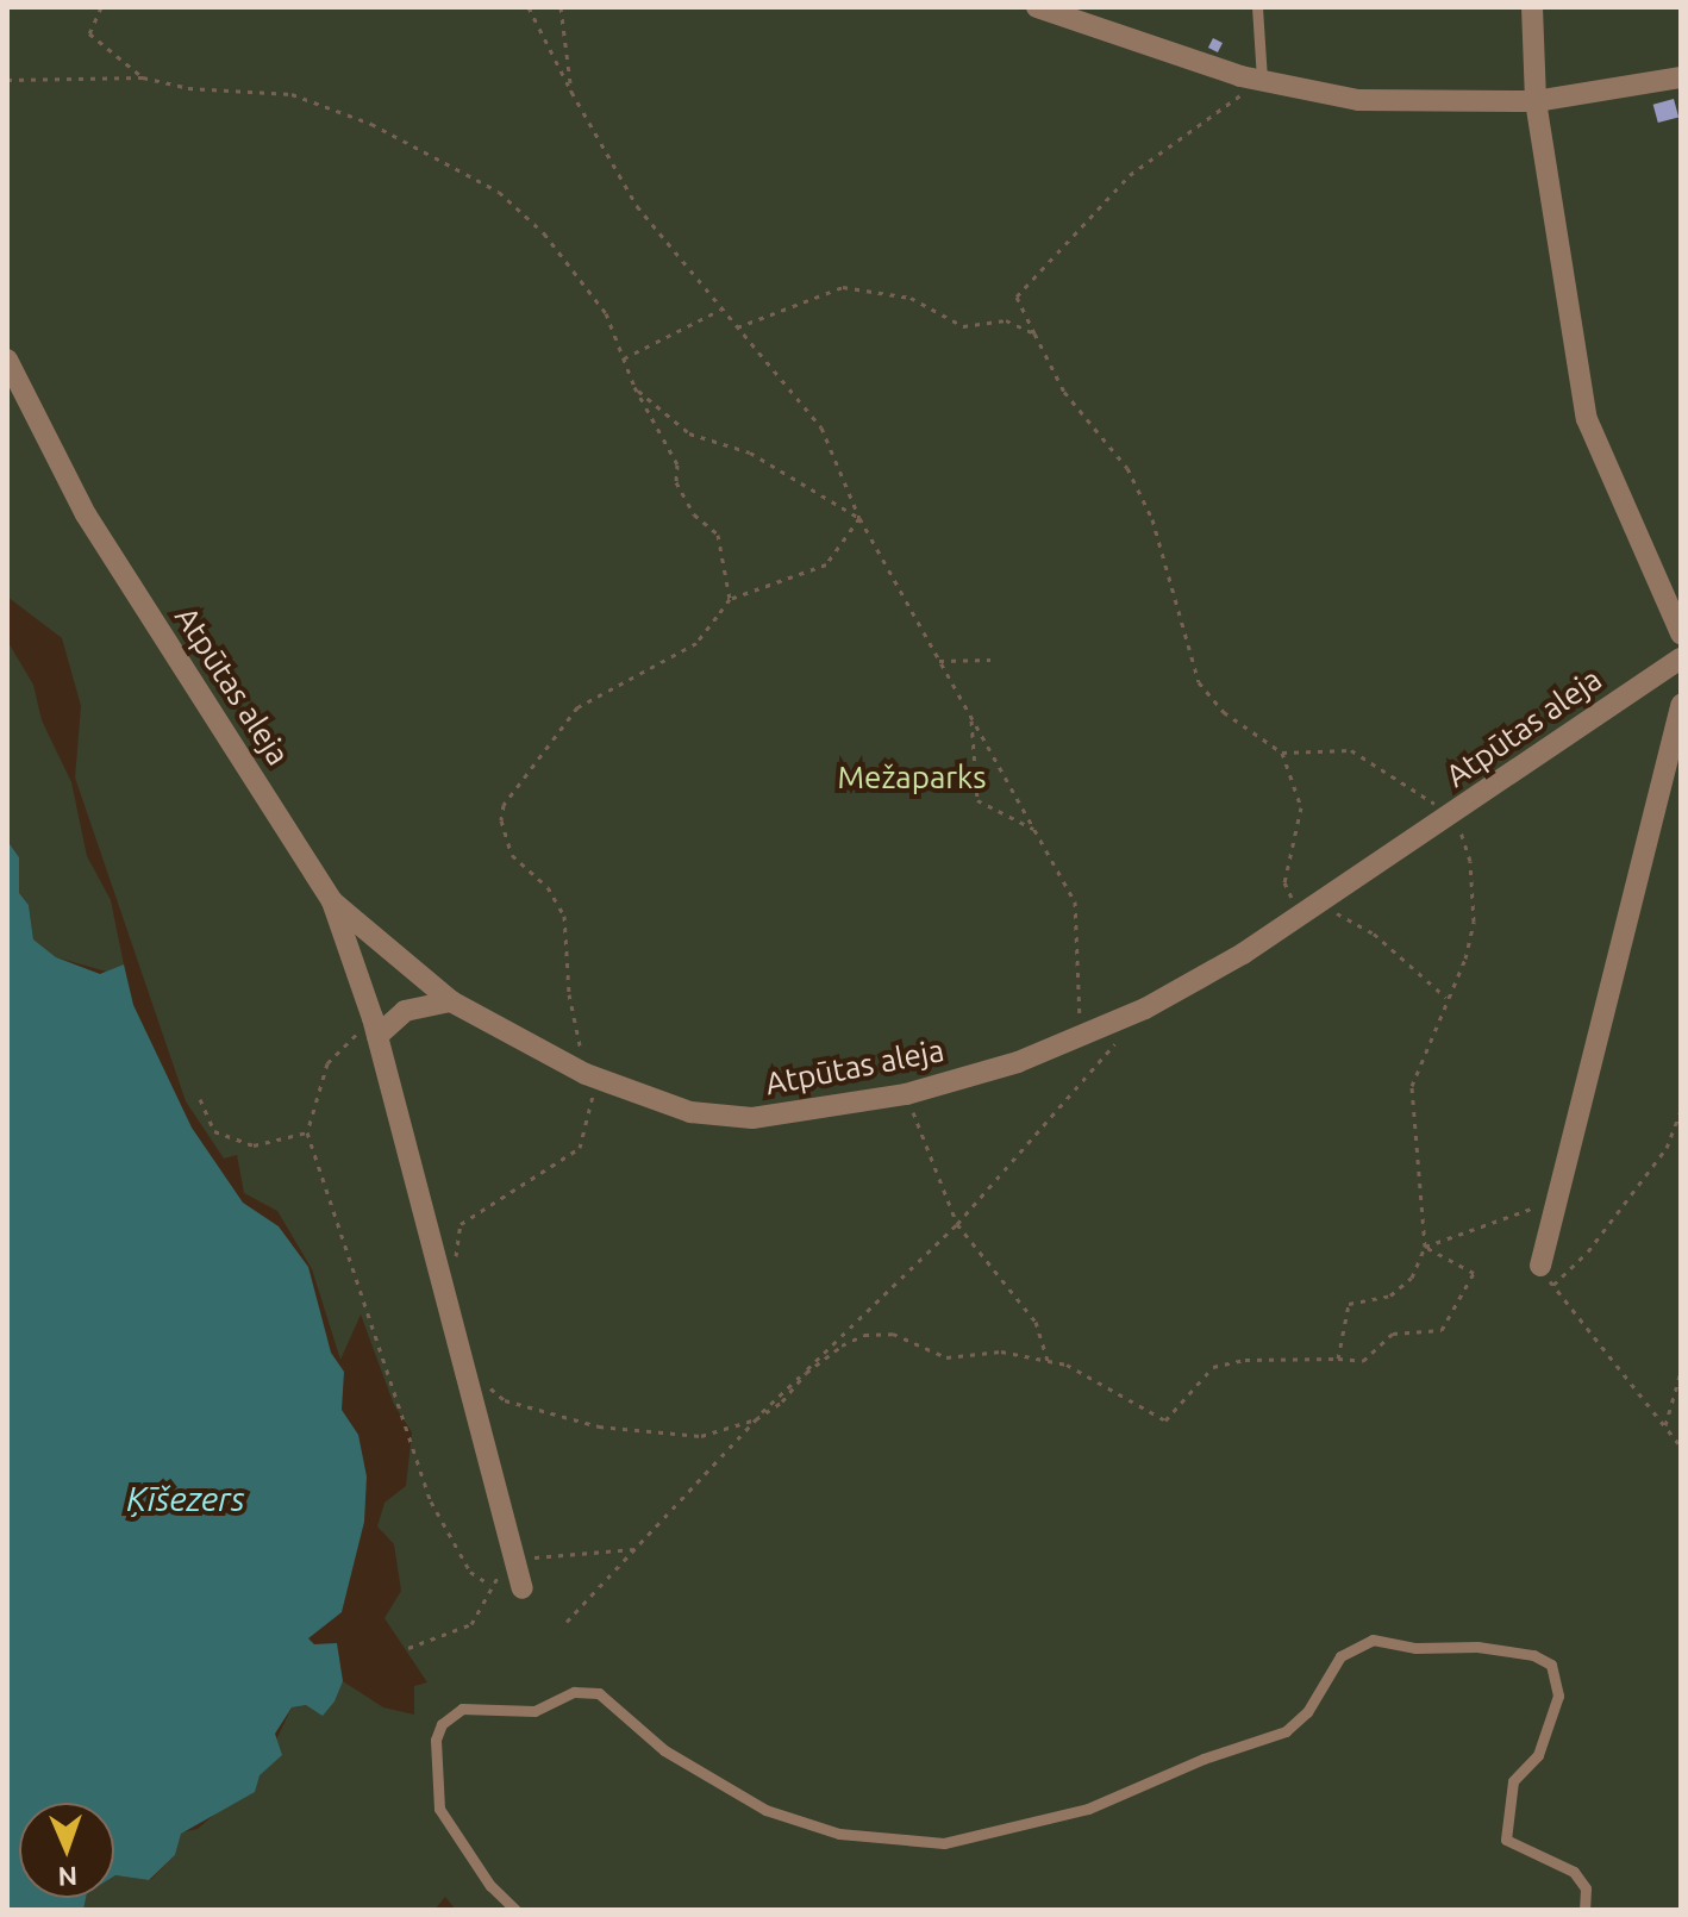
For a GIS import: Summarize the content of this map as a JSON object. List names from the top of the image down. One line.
{"streets":{"street":["Atpūtas aleja"]},"water":["Ķīšezers"],"parks":["Mežaparks"],"north":"bottom"}
